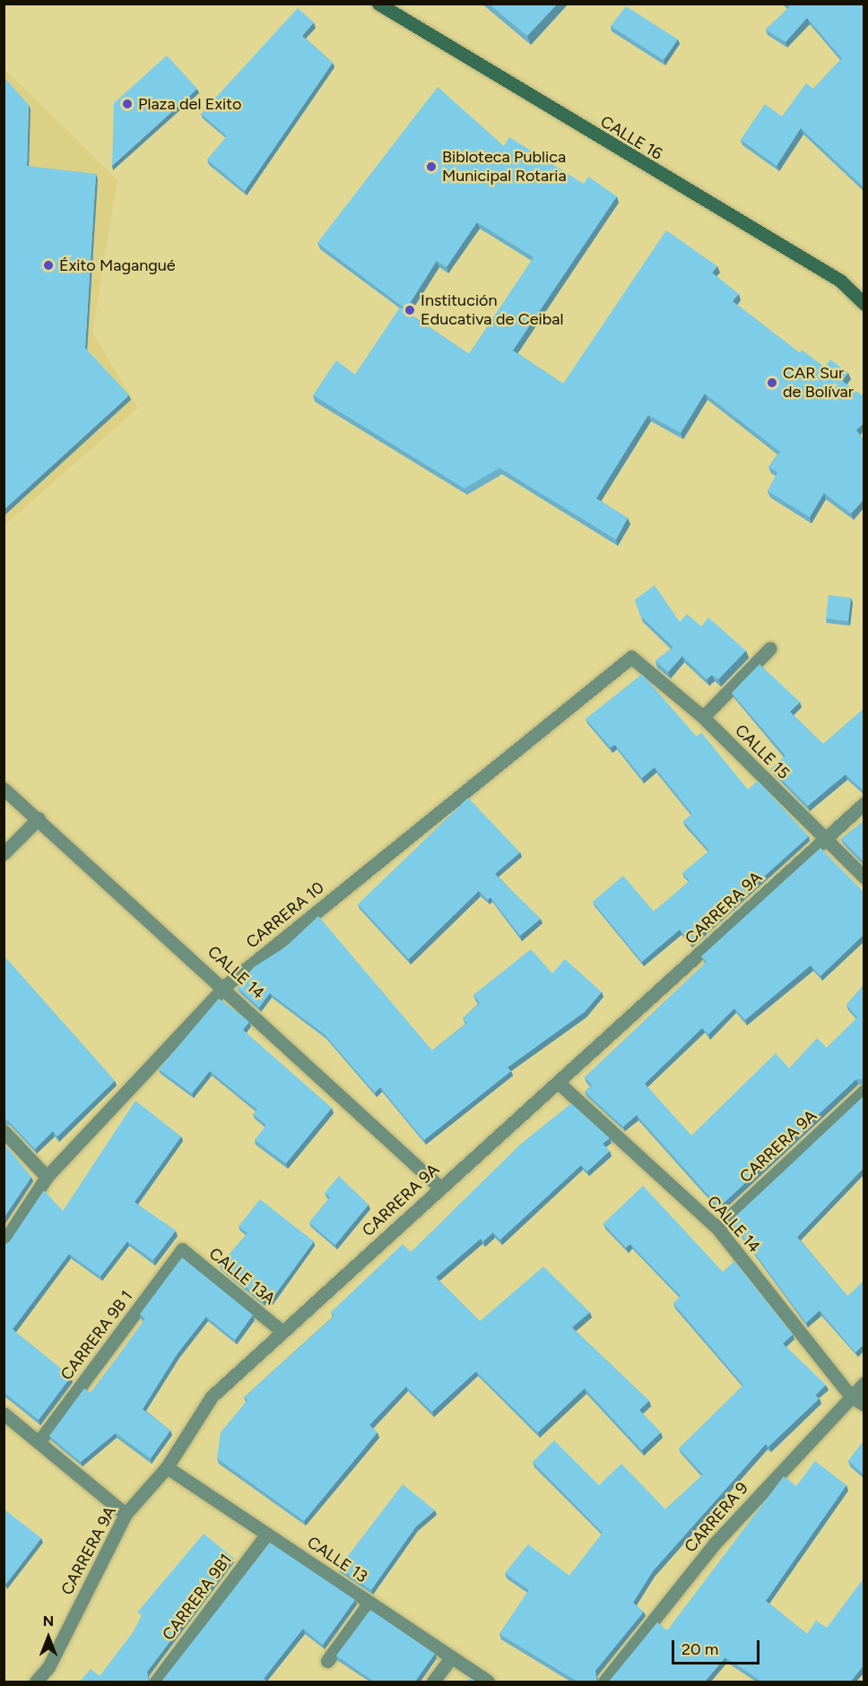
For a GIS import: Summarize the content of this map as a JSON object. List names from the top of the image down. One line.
{"streets":{"main road":["CALLE 16"],"street":["CALLE 15","CARRERA 9A","CARRERA 10","CALLE 14","CALLE 13A","CARRERA 9B 1","CARRERA 9","CALLE 13","CARRERA 9B1"]},"crossings":[["CALLE 15","CARRERA 9A"],["CALLE 15","CARRERA 10"],["CARRERA 9A","CALLE 14"],["CARRERA 9A","CALLE 13A"],["CARRERA 9A","CALLE 13"],["CARRERA 10","CALLE 14"],["CALLE 14","CARRERA 9"],["CALLE 13A","CARRERA 9B 1"],["CALLE 13","CARRERA 9B1"]],"places":["Plaza del Exito","Bibloteca Publica Municipal Rotaria","Éxito Magangué","Institución Educativa de Ceibal","CAR Sur de Bolívar"],"scale_bar":"20 m","north":"top"}
